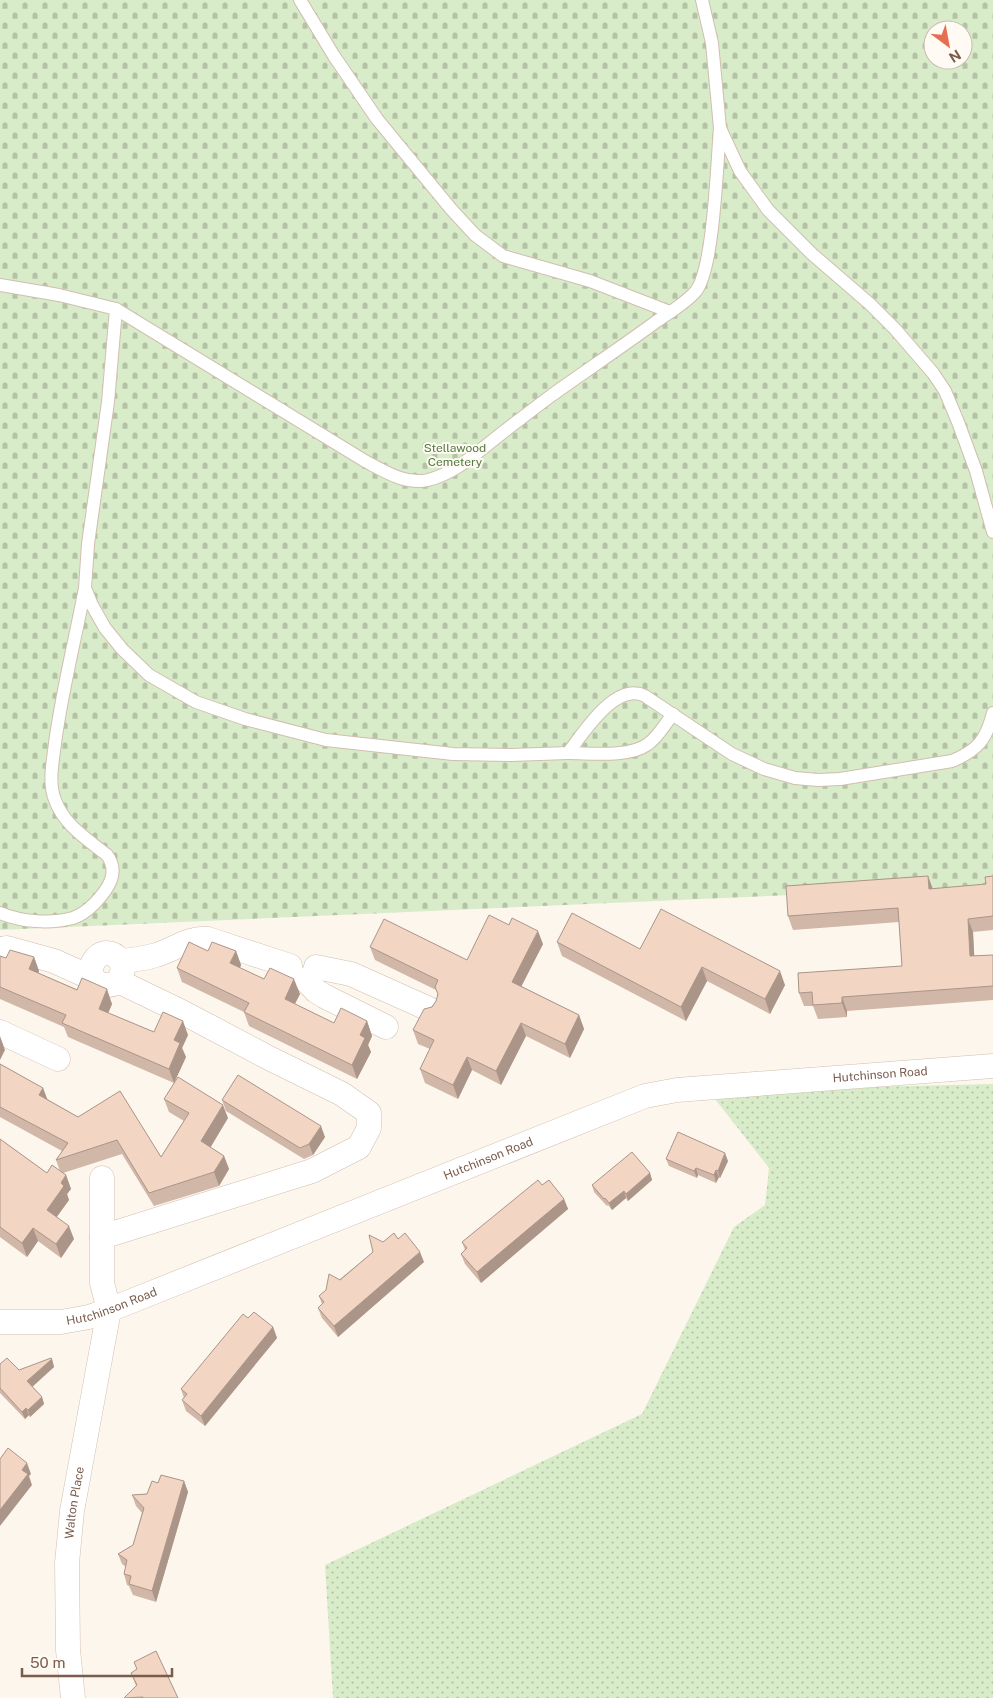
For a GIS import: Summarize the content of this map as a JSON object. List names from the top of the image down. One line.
{"streets":{"street":["Hutchinson Road","Walton Place"]},"crossings":[["Hutchinson Road","Walton Place"]],"parks":["Stellawood Cemetery"],"scale_bar":"50 m","north":"bottom right"}
